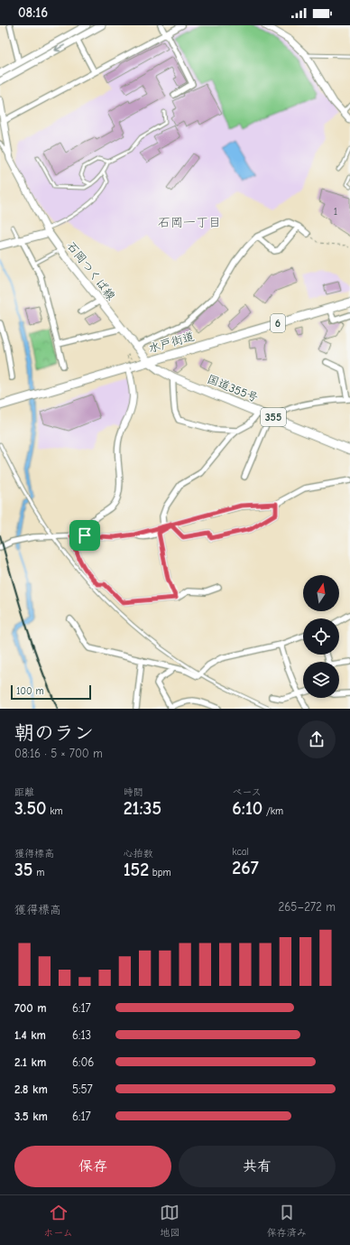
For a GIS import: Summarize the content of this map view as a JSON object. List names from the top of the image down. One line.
{"streets":{"highway":["6","水戸街道","国道355号","355"],"main road":["石岡つくば線"]},"crossings":[["石岡つくば線","水戸街道"],["石岡つくば線","国道355号"],["水戸街道","国道355号"]],"districts":["石岡一丁目"],"house_numbers":["1"],"scale_bar":"100 m","north":"top","page":{"status":"08:16","scale":"100 m","heading":["朝のラン","08:16 · 5 × 700 m"],"stats":[["距離","3.50 km"],["時間","21:35"],["ペース","6:10 /km"],["獲得標高","35 m"],["心拍数","152 bpm"],["kcal","267"]],"chart":["獲得標高","265–272 m"],"list":[{"name":"700 m","note":"6:17"},{"name":"1.4 km","note":"6:13"},{"name":"2.1 km","note":"6:06"},{"name":"2.8 km","note":"5:57"},{"name":"3.5 km","note":"6:17"}],"buttons":["保存","共有"],"tabs":["ホーム","地図","保存済み"]}}
